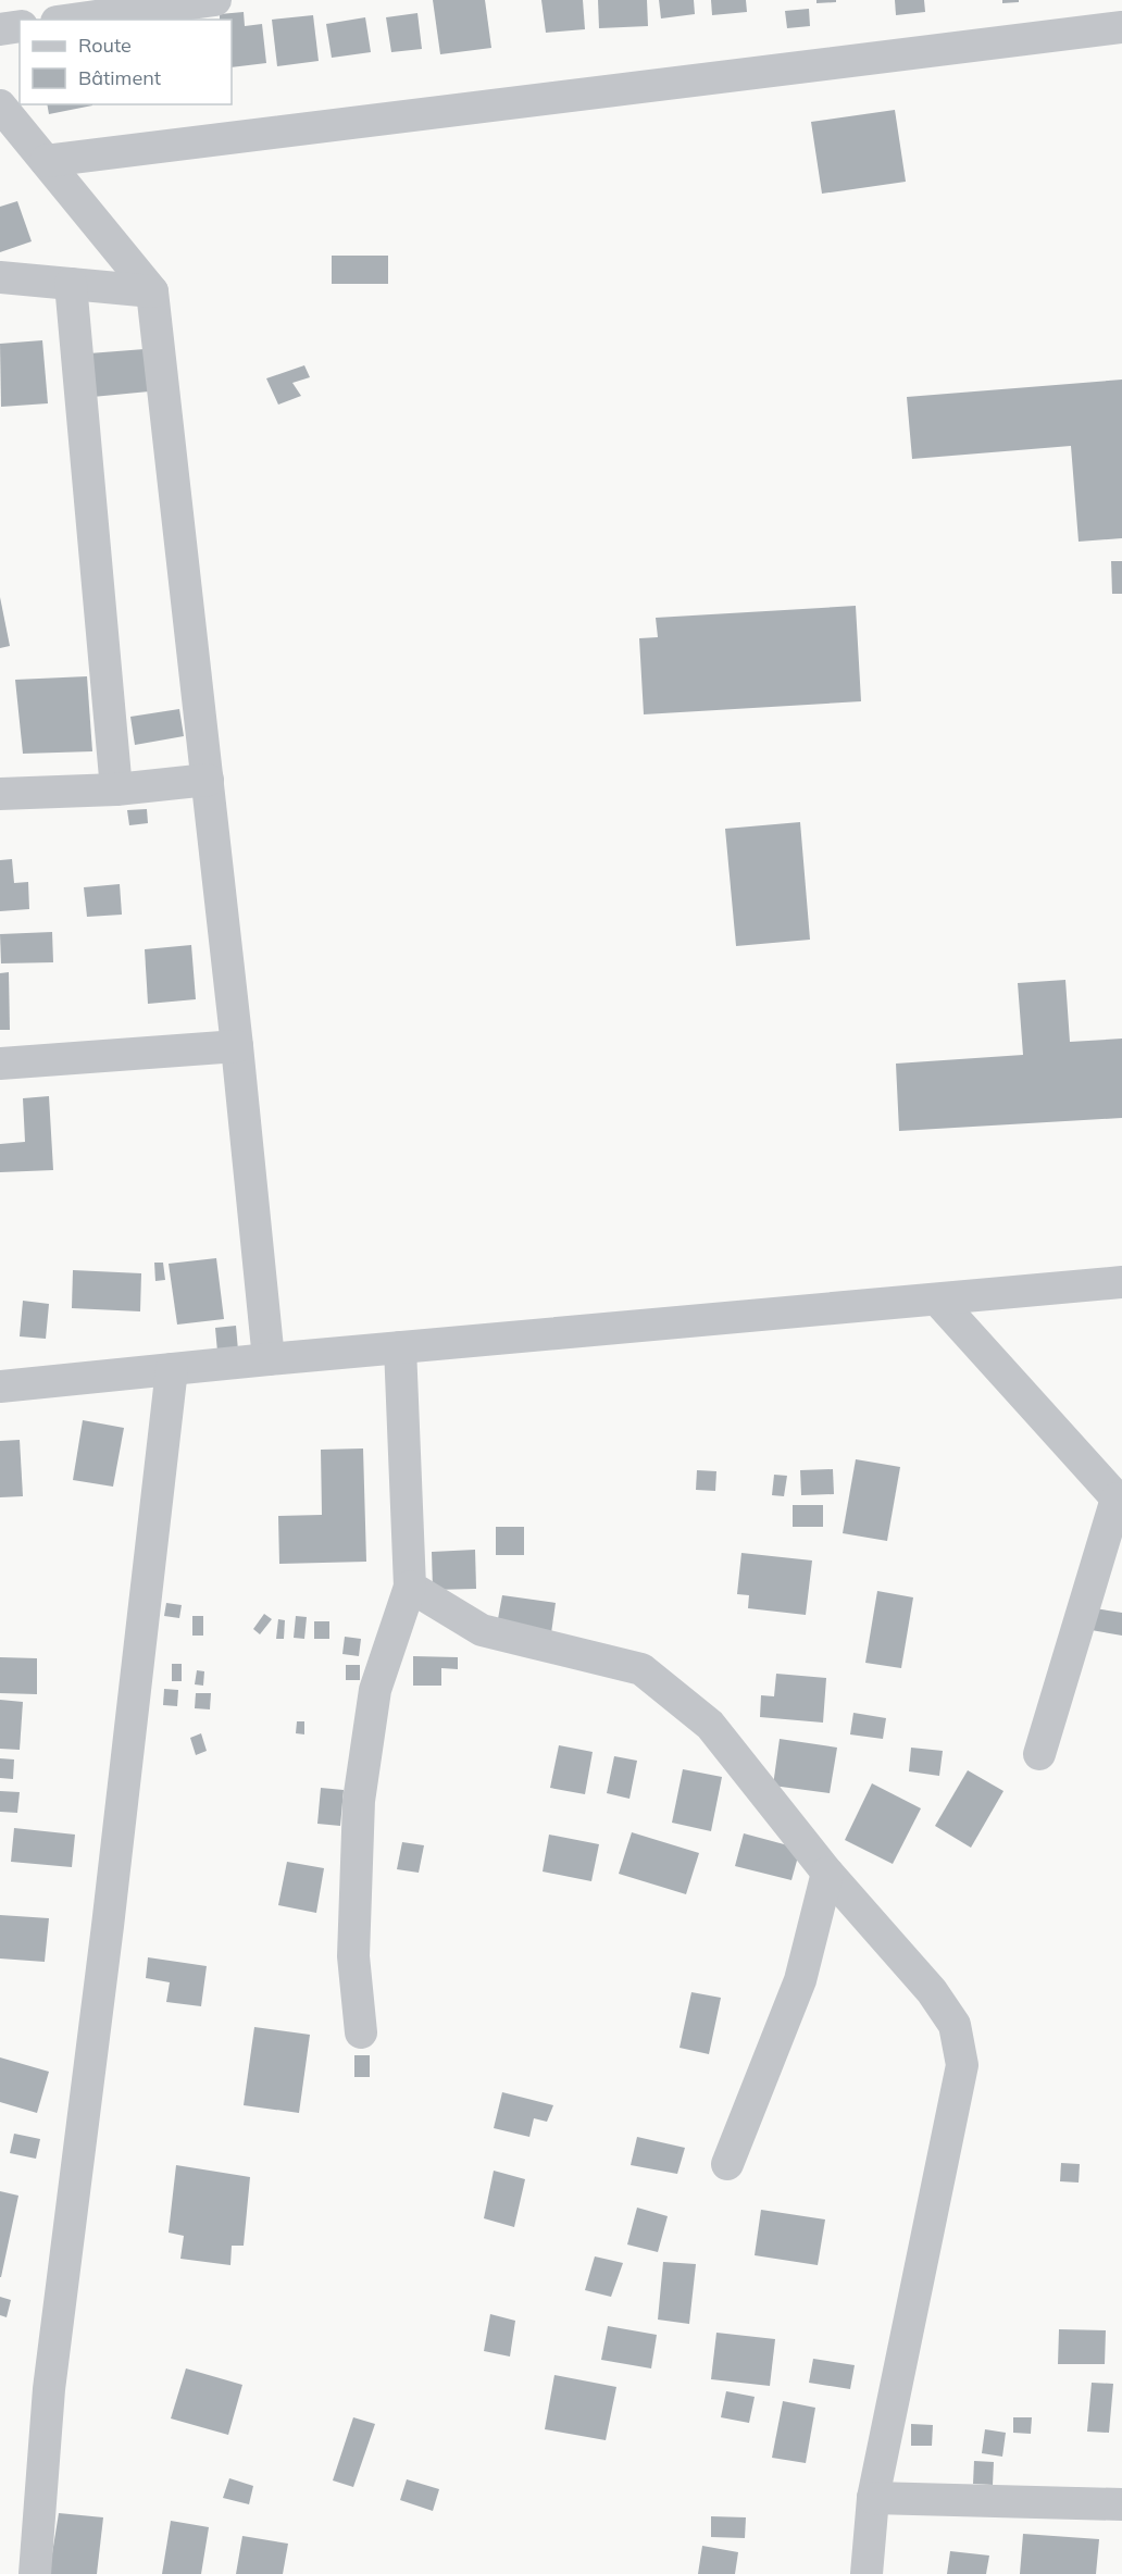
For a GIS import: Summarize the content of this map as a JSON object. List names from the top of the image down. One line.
{"legend":["Route","Bâtiment"]}
